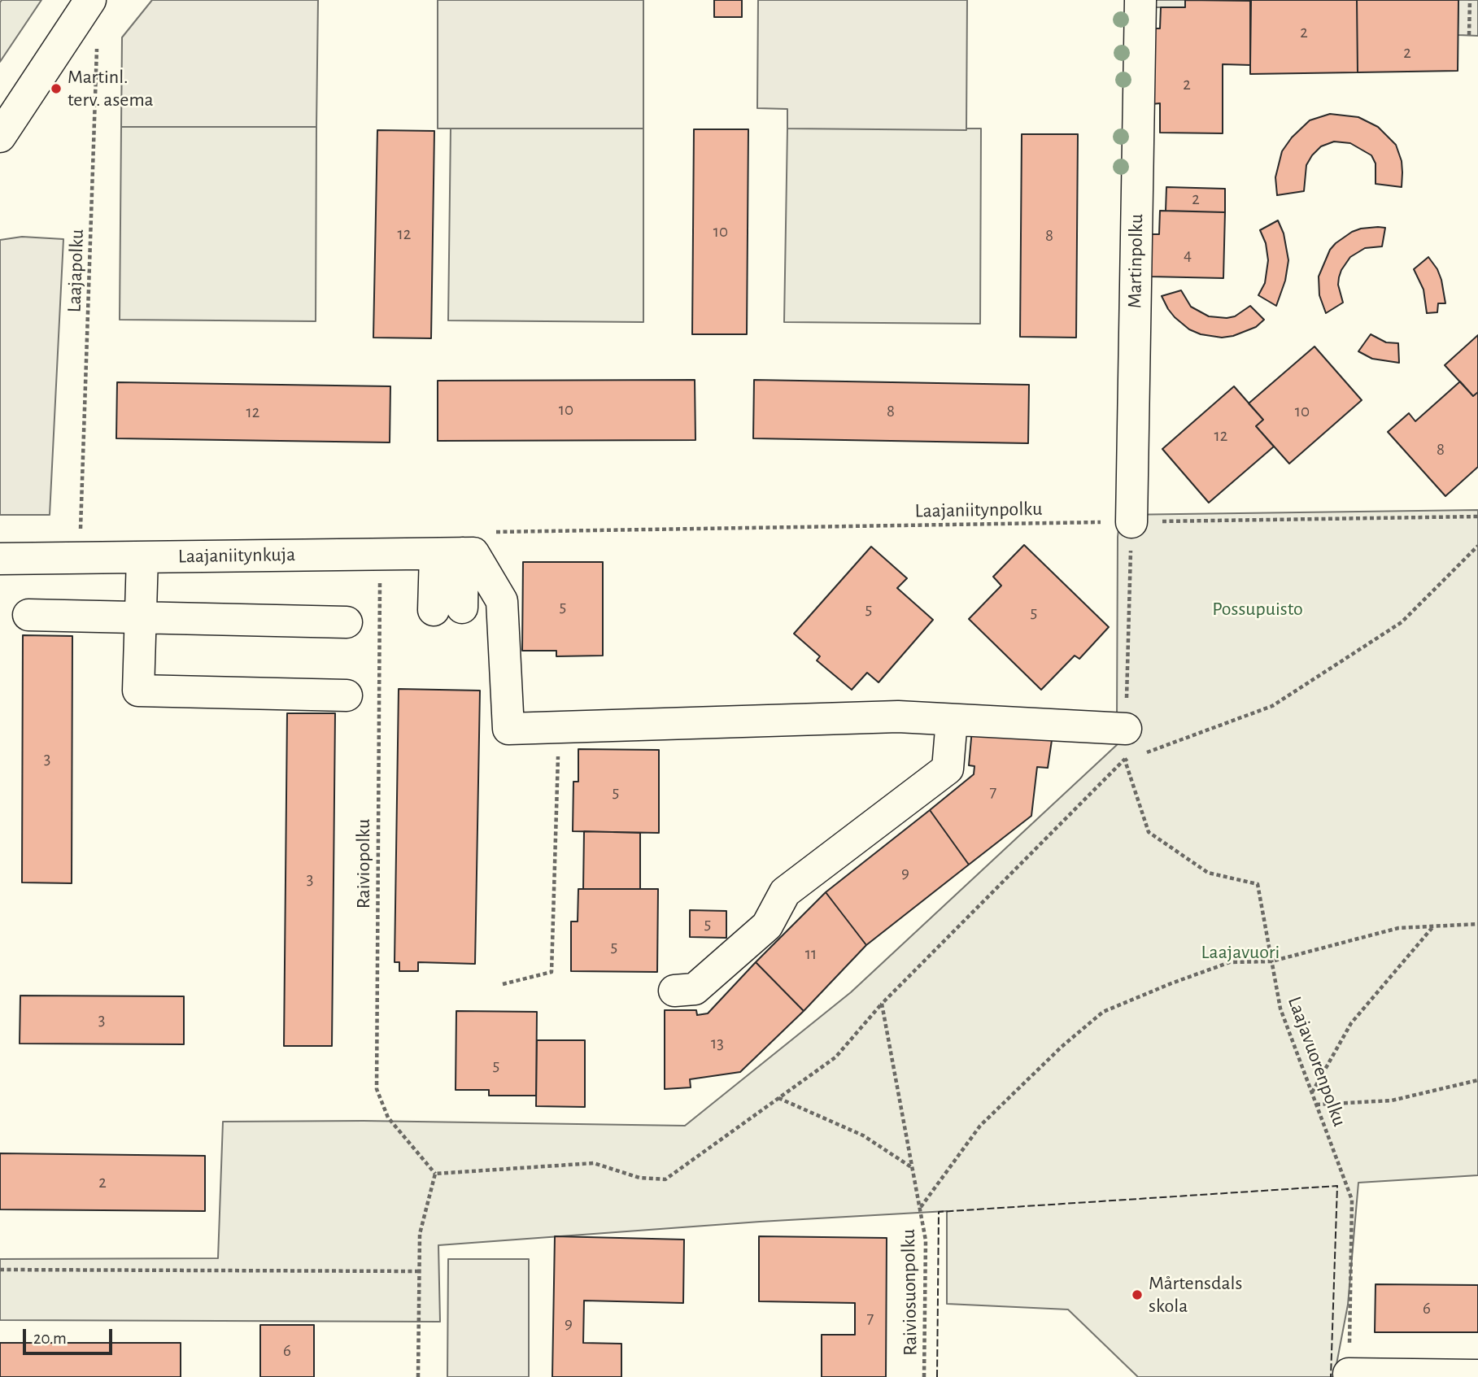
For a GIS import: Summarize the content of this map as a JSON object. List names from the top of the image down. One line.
{"streets":{"street":["Martinpolku","Laajaniitynkuja"],"path":["Laajapolku","Laajaniitynpolku","Raiviopolku","Laajavuorenpolku","Raiviosuonpolku"]},"crossings":[["Martinpolku","Laajaniitynpolku"],["Laajaniitynpolku","Laajaniitynkuja"],["Laajaniitynkuja","Raiviopolku"]],"parks":["Possupuisto","Laajavuori"],"places":["Martinl. terv. asema","Mårtensdals skola"],"house_numbers":["2","2","2","2","10","12","8","4","10","8","10","12","12","8","5","5","5","3","5","7","9","3","5","5","11","3","13","5","2","6","7","9","6"],"scale_bar":"20 m"}
